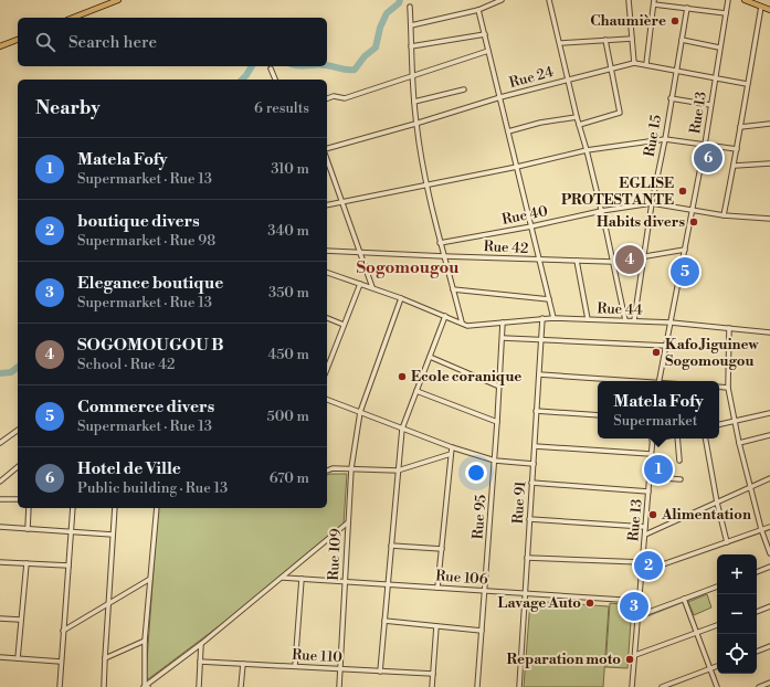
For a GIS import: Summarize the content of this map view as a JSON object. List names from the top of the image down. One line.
{"streets":{"street":["Rue 24","Rue 13","Rue 15","Rue 40","Rue 42","Rue 44","Rue 91","Rue 95","Rue 109","Rue 106","Rue 110"]},"crossings":[["Rue 24","Rue 13"],["Rue 24","Rue 15"],["Rue 13","Rue 40"],["Rue 13","Rue 42"],["Rue 13","Rue 44"],["Rue 13","Rue 106"],["Rue 15","Rue 40"],["Rue 15","Rue 42"],["Rue 15","Rue 44"],["Rue 44","Rue 91"],["Rue 44","Rue 95"],["Rue 91","Rue 106"],["Rue 95","Rue 106"],["Rue 109","Rue 106"],["Rue 109","Rue 110"]],"districts":["Sogomougou"],"places":["Chaumière","EGLISE PROTESTANTE","Habits divers","Kafo Jiguinew Sogomougou","Ecole coranique","Alimentation","Lavage Auto","Reparation moto"],"page":{"search":"Search here","heading":["Nearby","6 results"],"list":[{"mark":"1","name":"Matela Fofy","note":"Supermarket · Rue 13","value":"310 m"},{"mark":"2","name":"boutique divers","note":"Supermarket · Rue 98","value":"340 m"},{"mark":"3","name":"Elegance boutique","note":"Supermarket · Rue 13","value":"350 m"},{"mark":"4","name":"SOGOMOUGOU B","note":"School · Rue 42","value":"450 m"},{"mark":"5","name":"Commerce divers","note":"Supermarket · Rue 13","value":"500 m"},{"mark":"6","name":"Hotel de Ville","note":"Public building · Rue 13","value":"670 m"}],"pins":["6","4","5","1","2","3"],"popup":["Matela Fofy","Supermarket"],"map_buttons":["+","−"]}}
